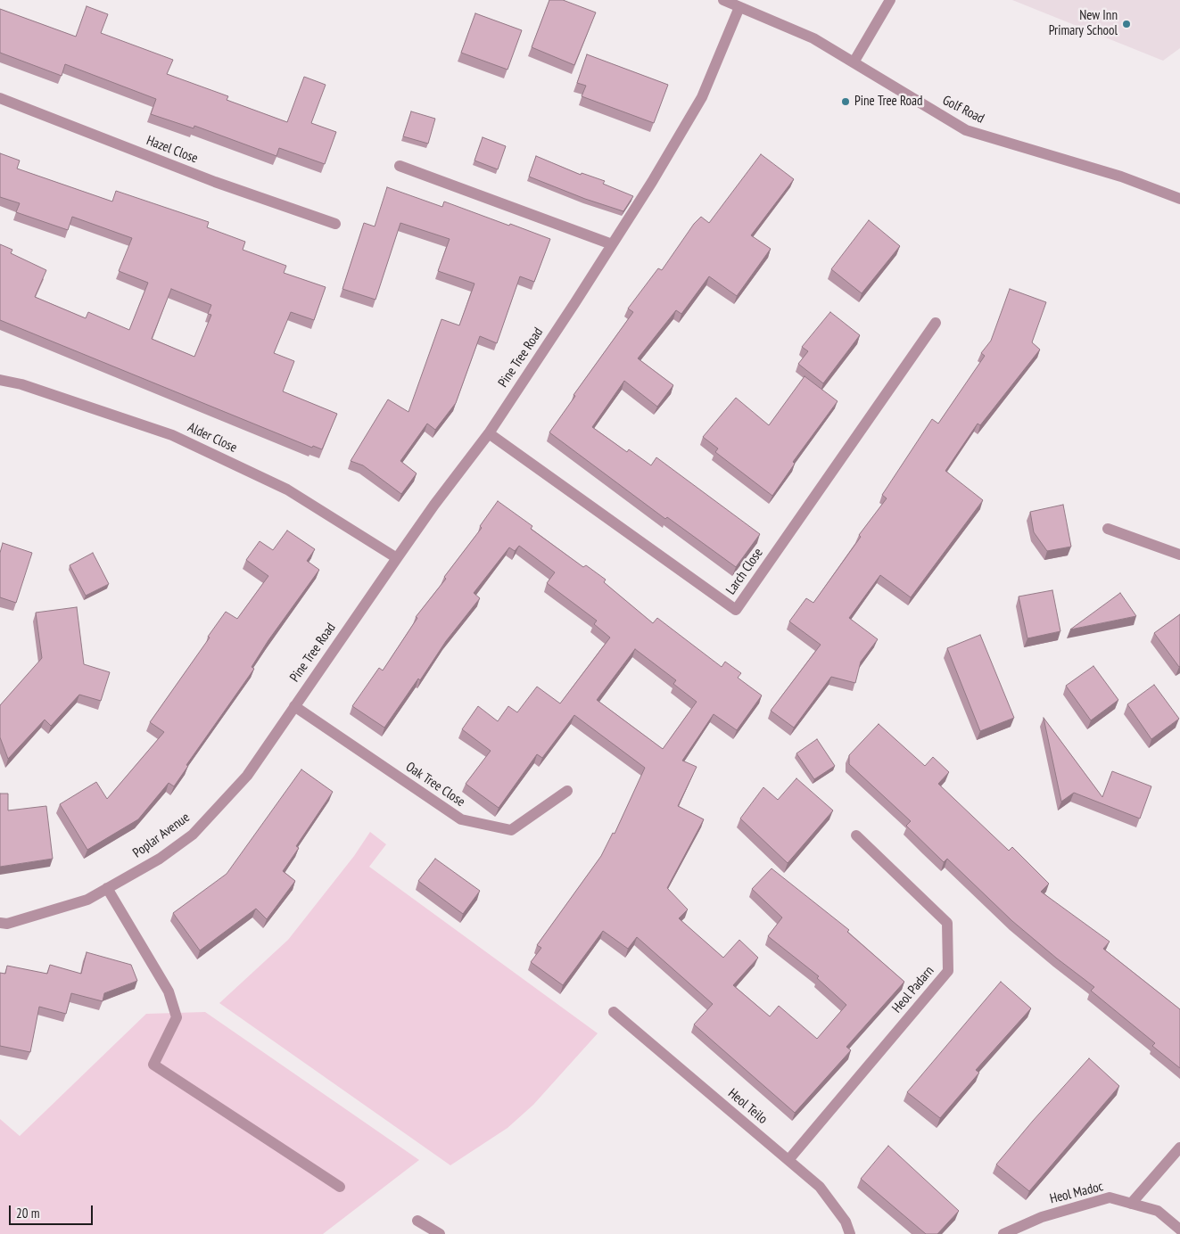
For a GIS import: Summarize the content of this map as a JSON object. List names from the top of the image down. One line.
{"streets":{"street":["Golf Road","Hazel Close","Pine Tree Road","Alder Close","Larch Close","Oak Tree Close","Poplar Avenue","Heol Padarn","Heol Teilo","Heol Madoc"]},"crossings":[["Golf Road","Pine Tree Road"],["Pine Tree Road","Alder Close"],["Pine Tree Road","Larch Close"],["Pine Tree Road","Oak Tree Close"],["Pine Tree Road","Poplar Avenue"],["Oak Tree Close","Poplar Avenue"],["Heol Padarn","Heol Teilo"]],"places":["New Inn Primary School","Pine Tree Road"],"scale_bar":"20 m"}
